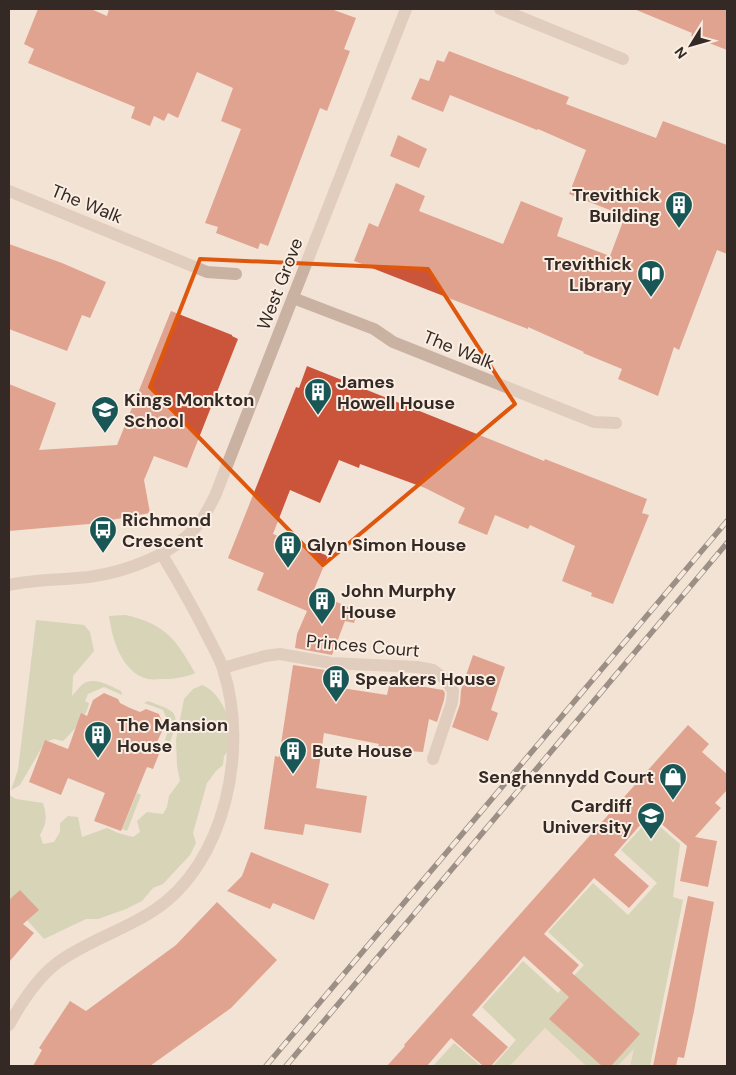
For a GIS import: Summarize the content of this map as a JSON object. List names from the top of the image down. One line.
{"streets":{"street":["The Walk","West Grove","Princes Court"]},"crossings":[["The Walk","West Grove"]],"places":{"building":["Trevithick Building","James Howell House","Glyn Simon House","John Murphy House","Speakers House","The Mansion House","Bute House"],"library":["Trevithick Library"],"school or university":["Kings Monkton School","Cardiff University"],"bus stop":["Richmond Crescent"],"shop":["Senghennydd Court"]},"north":"bottom left"}
